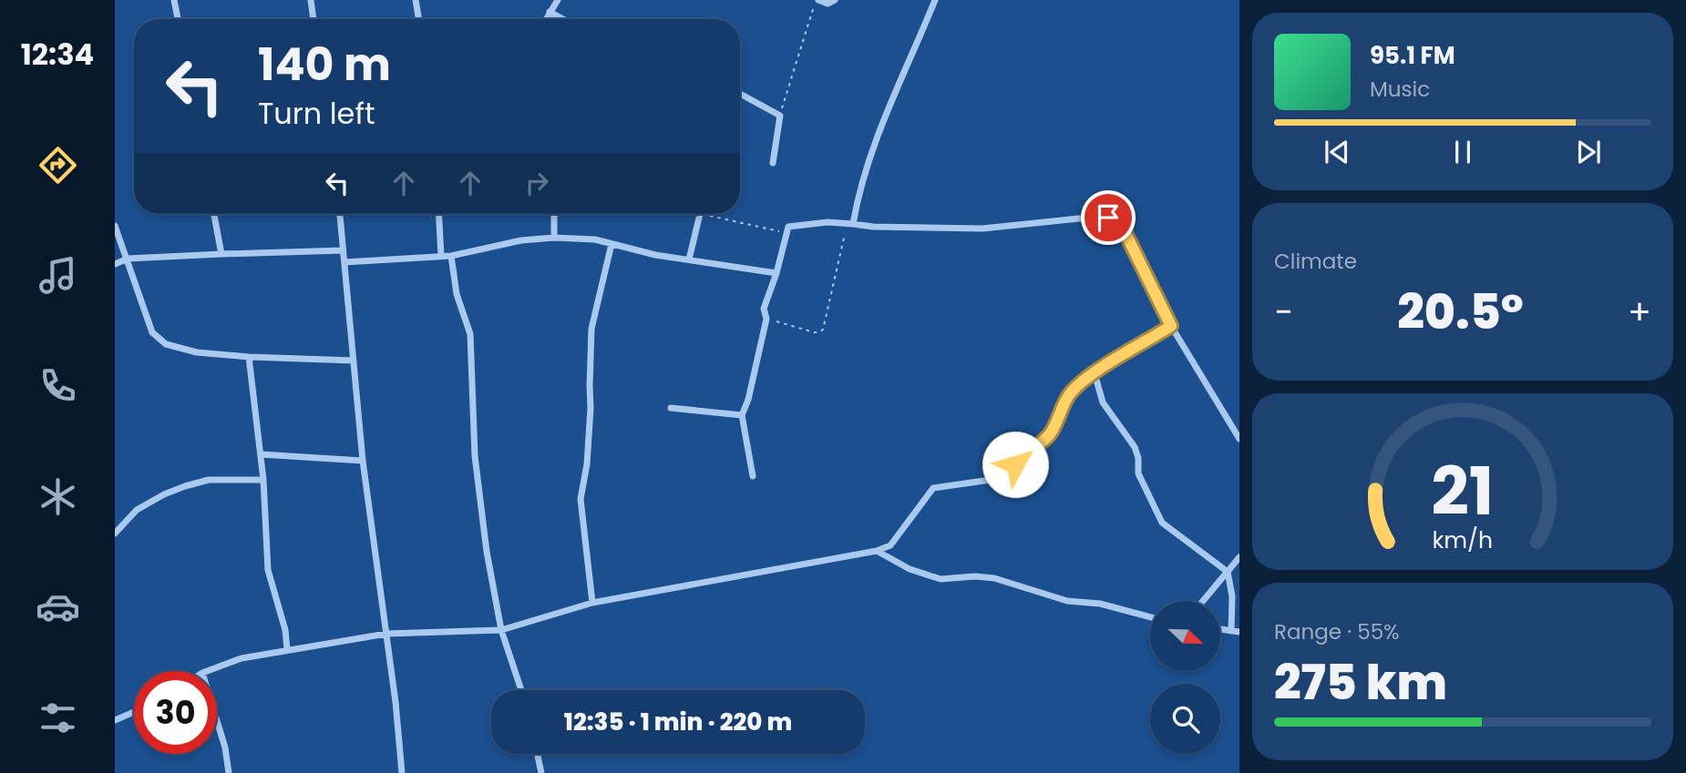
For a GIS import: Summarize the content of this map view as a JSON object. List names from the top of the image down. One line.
{"north":"bottom right","page":{"tabs":"12:34","turn":["140 m","Turn left"],"song":["95.1 FM","Music"],"tile":["Climate",["Range · 55%","275 km"]],"heat":["−","20.5°","+"],"limit":"30","trip":"12:35 · 1 min · 220 m","gauge":["21","km/h"]}}
